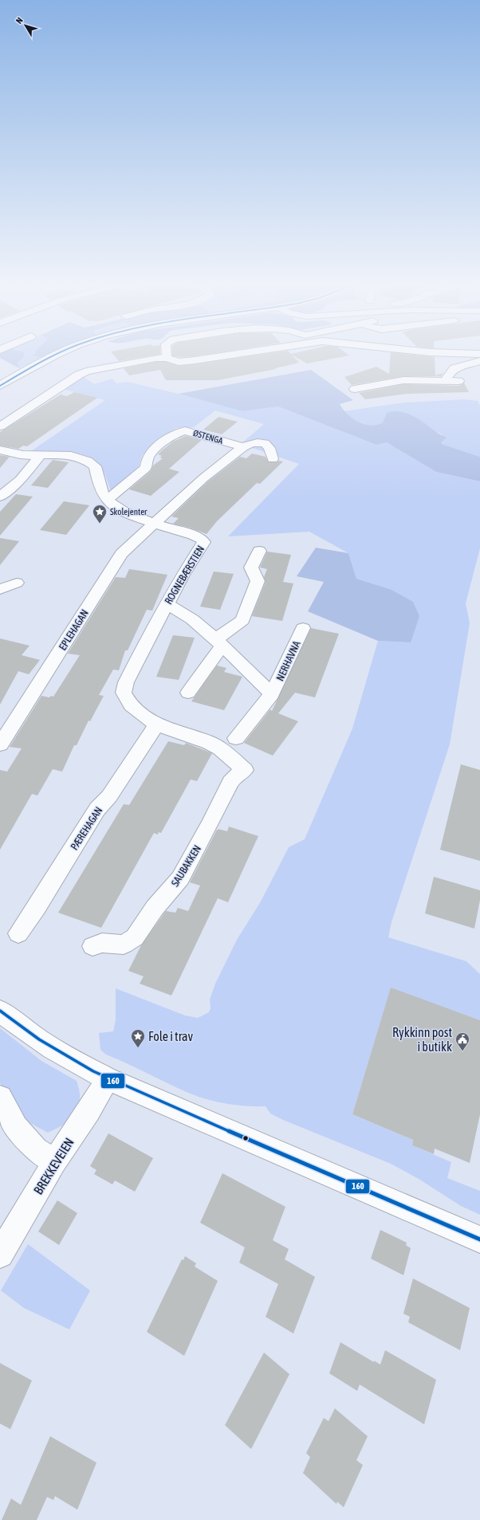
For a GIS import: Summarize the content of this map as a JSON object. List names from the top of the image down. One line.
{"streets":{"street":["ØSTENGA","ROGNEBÆRSTIEN","EPLEHAGAN","NERHAVNA","PÆREHAGAN","SAUBAKKEN","BREKKEVEIEN"]},"crossings":[["ØSTENGA","ROGNEBÆRSTIEN"],["ØSTENGA","EPLEHAGAN"],["ROGNEBÆRSTIEN","EPLEHAGAN"],["ROGNEBÆRSTIEN","NERHAVNA"],["ROGNEBÆRSTIEN","PÆREHAGAN"],["ROGNEBÆRSTIEN","SAUBAKKEN"]],"places":{"place":["Skolejenter","Fole i trav"],"public building":["Rykkinn post i butikk"]},"lines":["transit line 160"],"north":"top left"}
